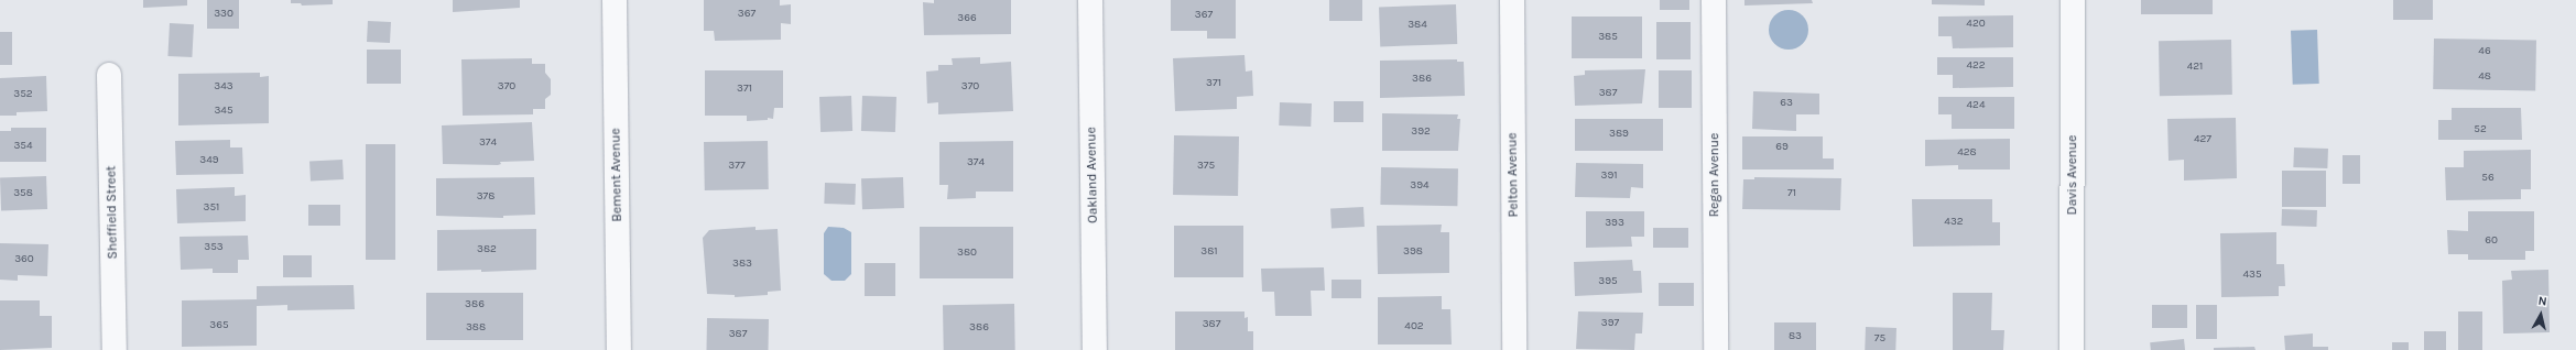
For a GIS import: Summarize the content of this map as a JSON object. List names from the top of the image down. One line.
{"streets":{"street":["Bement Avenue","Oakland Avenue","Pelton Avenue","Regan Avenue","Davis Avenue","Sheffield Street"]},"house_numbers":["330","367","367","366","420","384","385","46","422","421","48","386","371","343","370","370","371","387","352","63","424","345","52","392","389","427","374","354","69","428","349","374","377","375","391","56","394","358","71","378","351","432","393","60","353","382","381","398","380","360","383","435","395","386","397","387","365","402","388","386","387","83","75"],"north":"top"}
